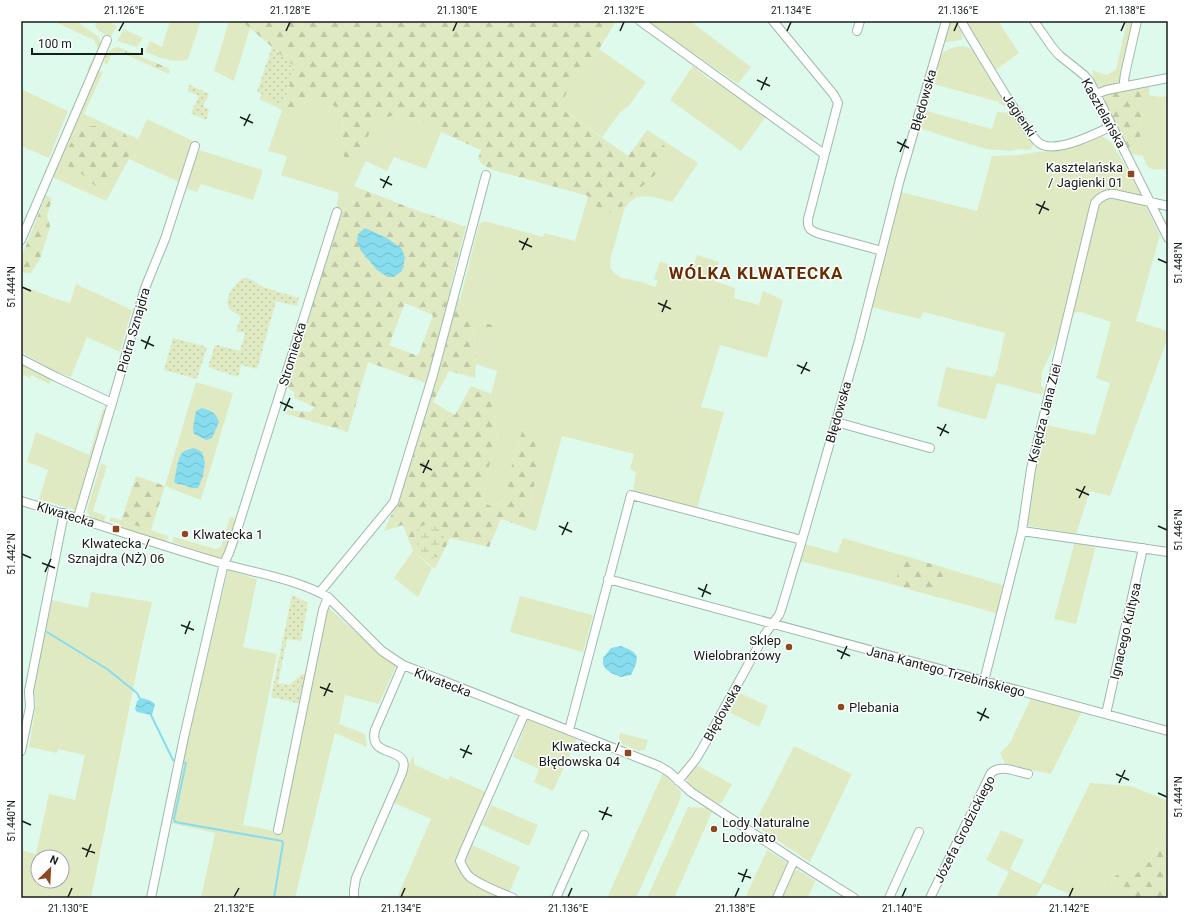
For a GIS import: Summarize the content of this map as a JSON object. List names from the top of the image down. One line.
{"streets":{"street":["Błędowska","Kasztelańska","Jagienki","Piotra Sznajdra","Stromiecka","Księdza Jana Ziei","Klwatecka","Ignacego Kultysa","Jana Kantego Trzebińskiego","Józefa Grodzickiego"]},"crossings":[["Błędowska","Klwatecka"],["Błędowska","Jana Kantego Trzebińskiego"],["Kasztelańska","Jagienki"],["Kasztelańska","Księdza Jana Ziei"],["Piotra Sznajdra","Klwatecka"],["Stromiecka","Klwatecka"],["Księdza Jana Ziei","Jana Kantego Trzebińskiego"],["Ignacego Kultysa","Jana Kantego Trzebińskiego"]],"districts":["WÓLKA KLWATECKA"],"places":{"transit":["Kasztelańska / Jagienki 01","Klwatecka / Sznajdra (NŻ) 06","Klwatecka / Błędowska 04"],"other":["Klwatecka 1","Sklep Wielobranżowy","Plebania","Lody Naturalne Lodovato"]},"scale_bar":"100 m","north":"top right","coordinates":["21.126°E","21.128°E","21.130°E","21.132°E","21.134°E","21.136°E","21.138°E","51.448°N","51.444°N","51.446°N","51.442°N","51.440°N","21.140°E","21.142°E"]}
